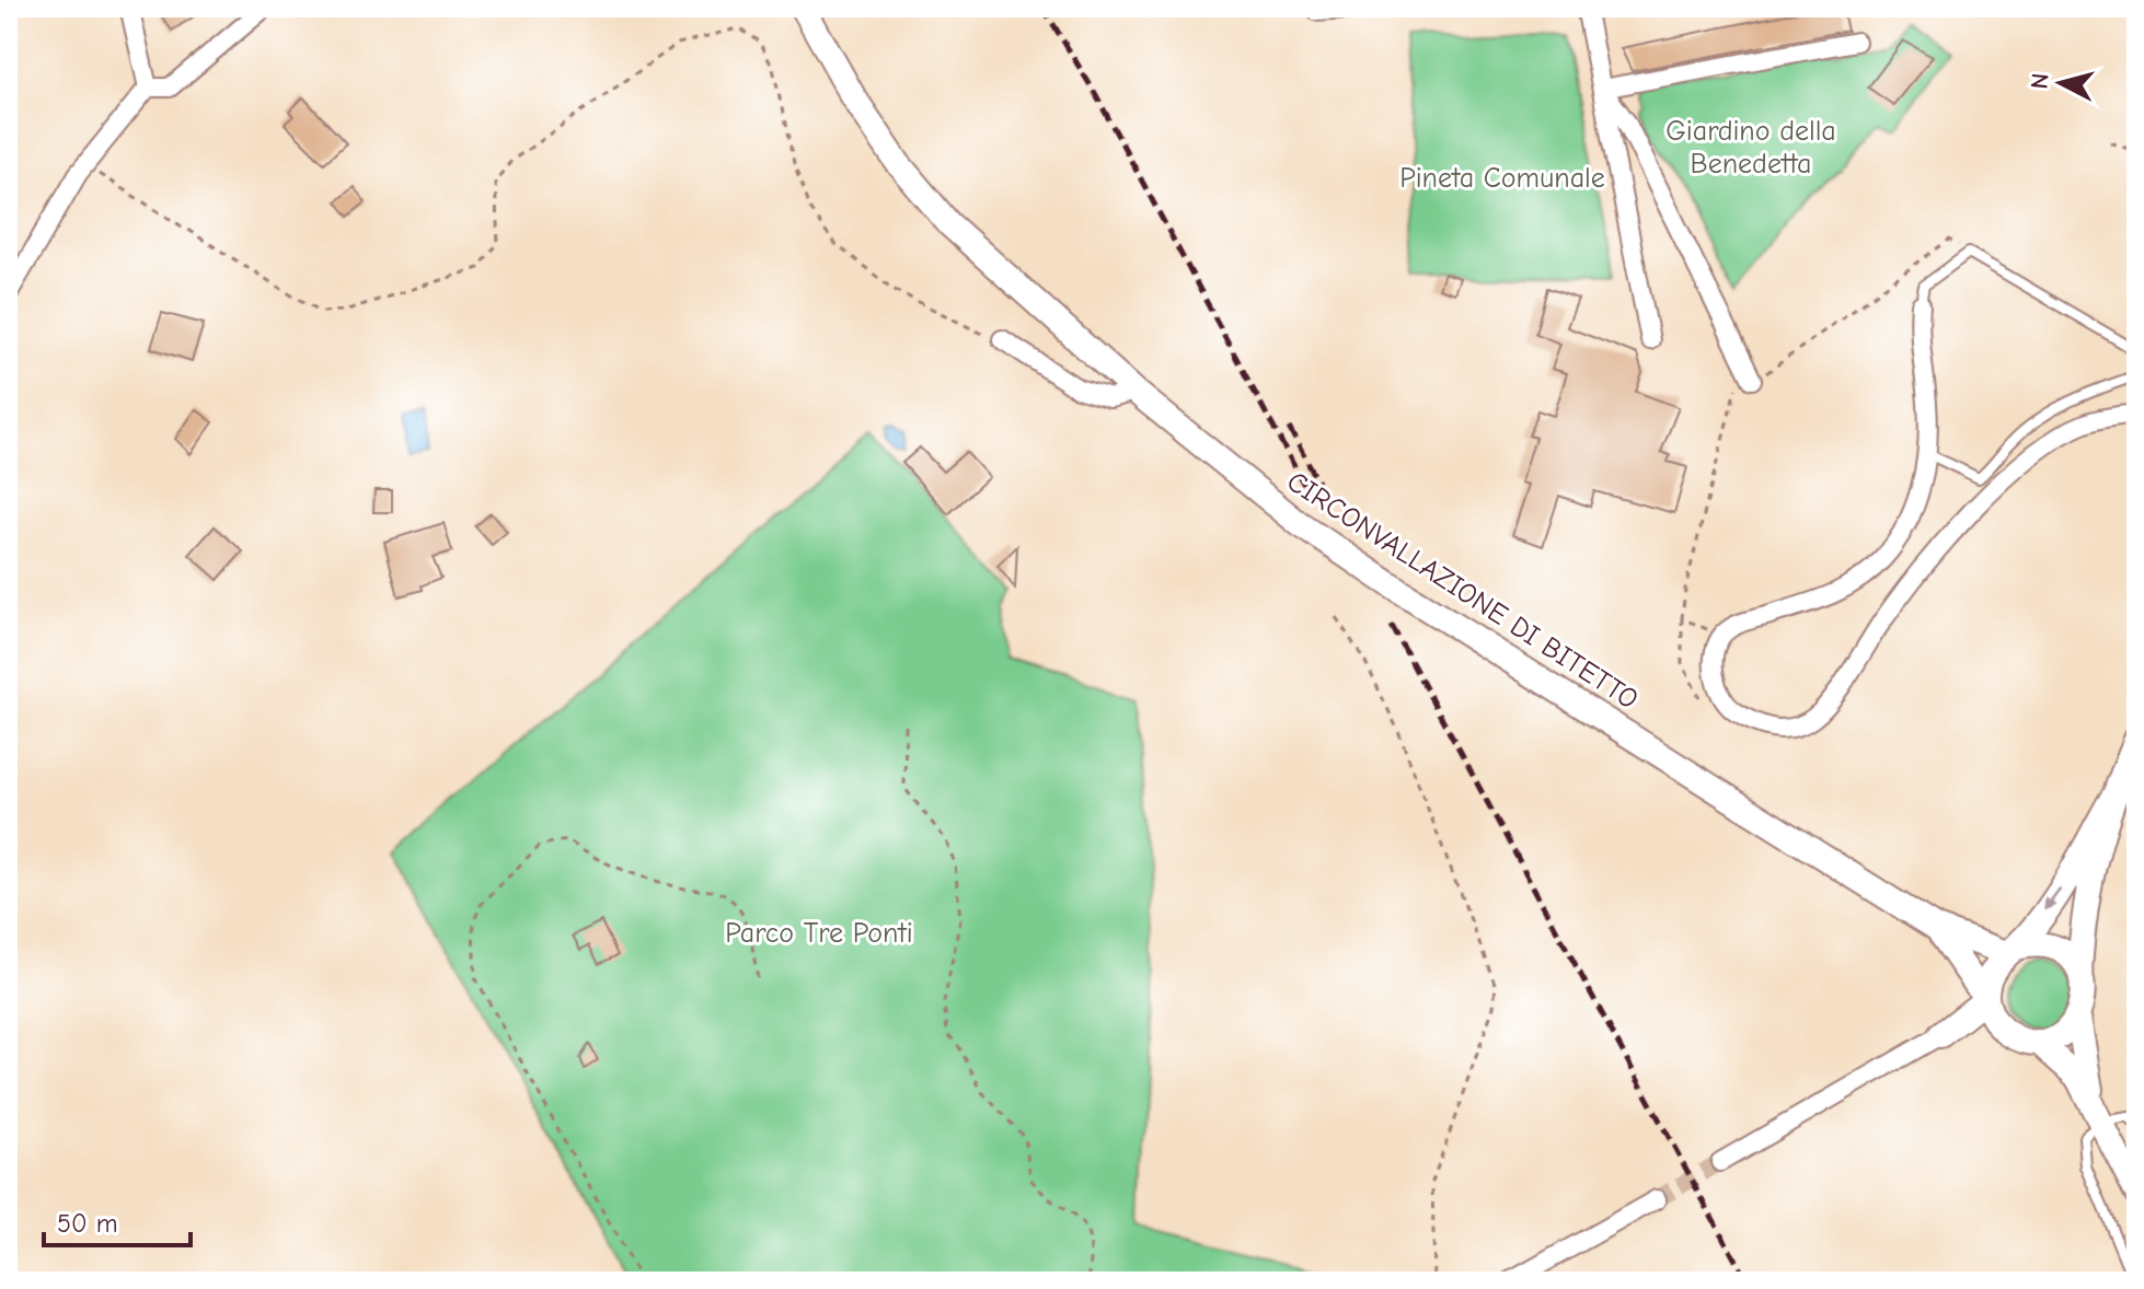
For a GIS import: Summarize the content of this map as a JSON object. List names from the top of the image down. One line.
{"streets":{"main road":["CIRCONVALLAZIONE DI BITETTO"]},"parks":["Giardino della Benedetta","Pineta Comunale","Parco Tre Ponti"],"scale_bar":"50 m","north":"left"}
